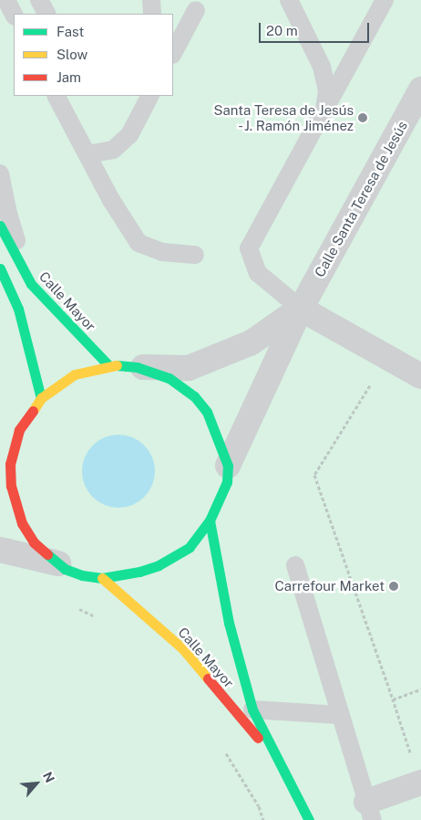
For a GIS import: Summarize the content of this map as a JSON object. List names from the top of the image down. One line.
{"streets":{"street":["Calle Santa Teresa de Jesús","Calle Mayor"]},"places":["Santa Teresa de Jesús - J. Ramón Jiménez","Carrefour Market"],"legend":["Fast","Slow","Jam"],"scale_bar":"20 m","north":"top right"}
